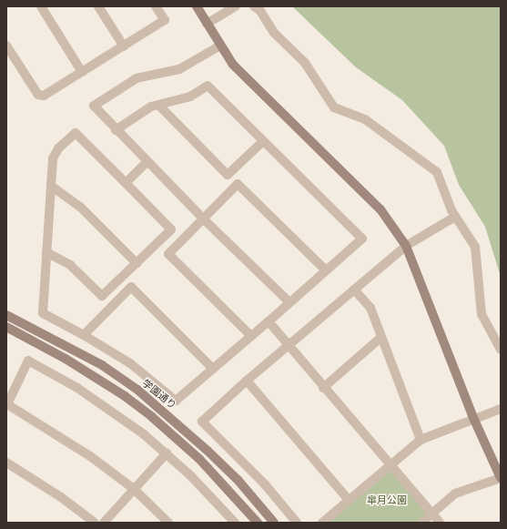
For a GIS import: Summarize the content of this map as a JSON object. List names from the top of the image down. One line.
{"streets":{"street":["学園通り"]},"parks":["皐月公園"]}
